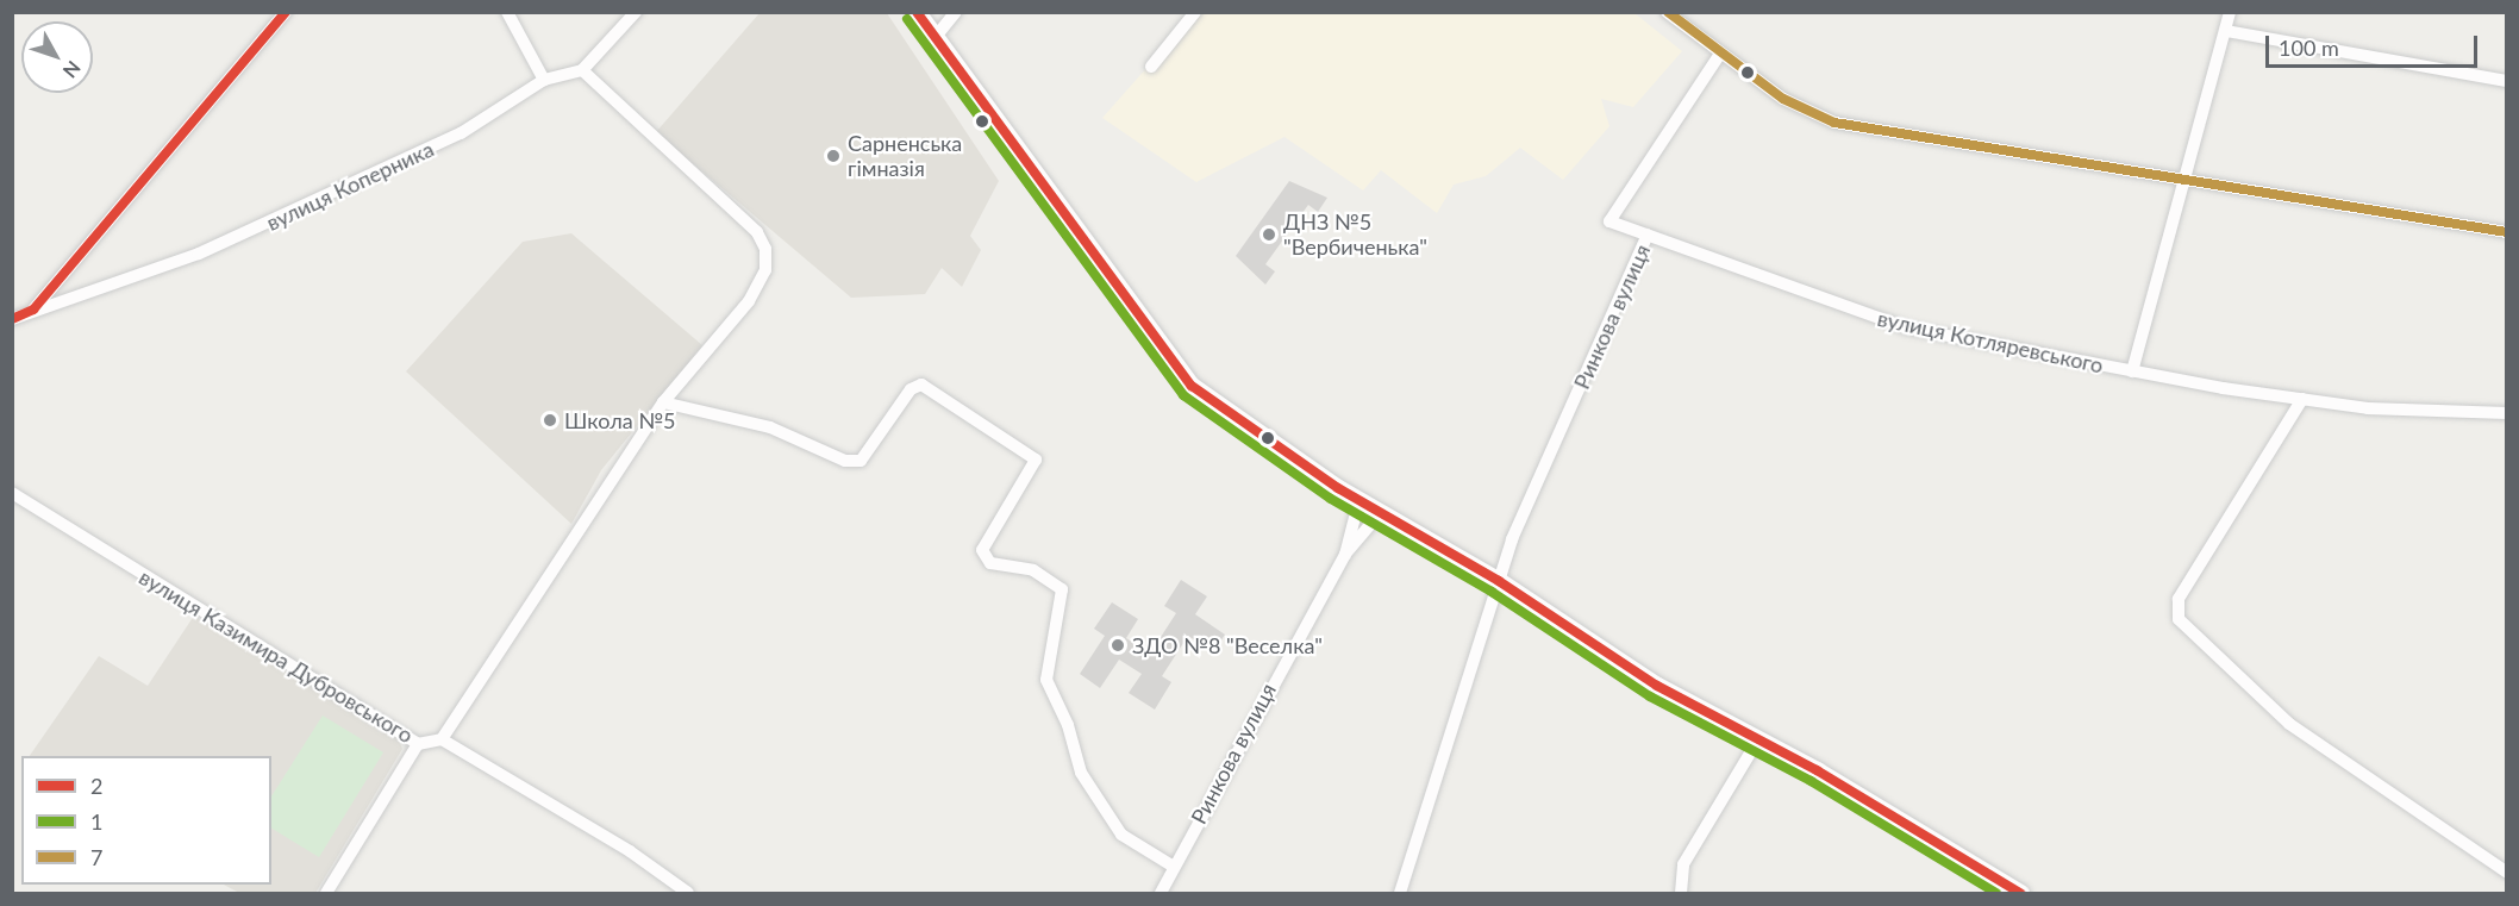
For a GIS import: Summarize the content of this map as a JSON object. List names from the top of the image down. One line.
{"streets":{"street":["вулиця Коперника","Ринкова вулиця","вулиця Котляревського","вулиця Казимира Дубровського"]},"crossings":[["Ринкова вулиця","вулиця Котляревського"]],"places":["Сарненська гімназія","ДНЗ №5 \"Вербиченька\"","Школа №5","ЗДО №8 \"Веселка\""],"lines":["transit line 2","transit line 7","transit line 1"],"legend":["2","1","7"],"scale_bar":"100 m","north":"bottom right"}
